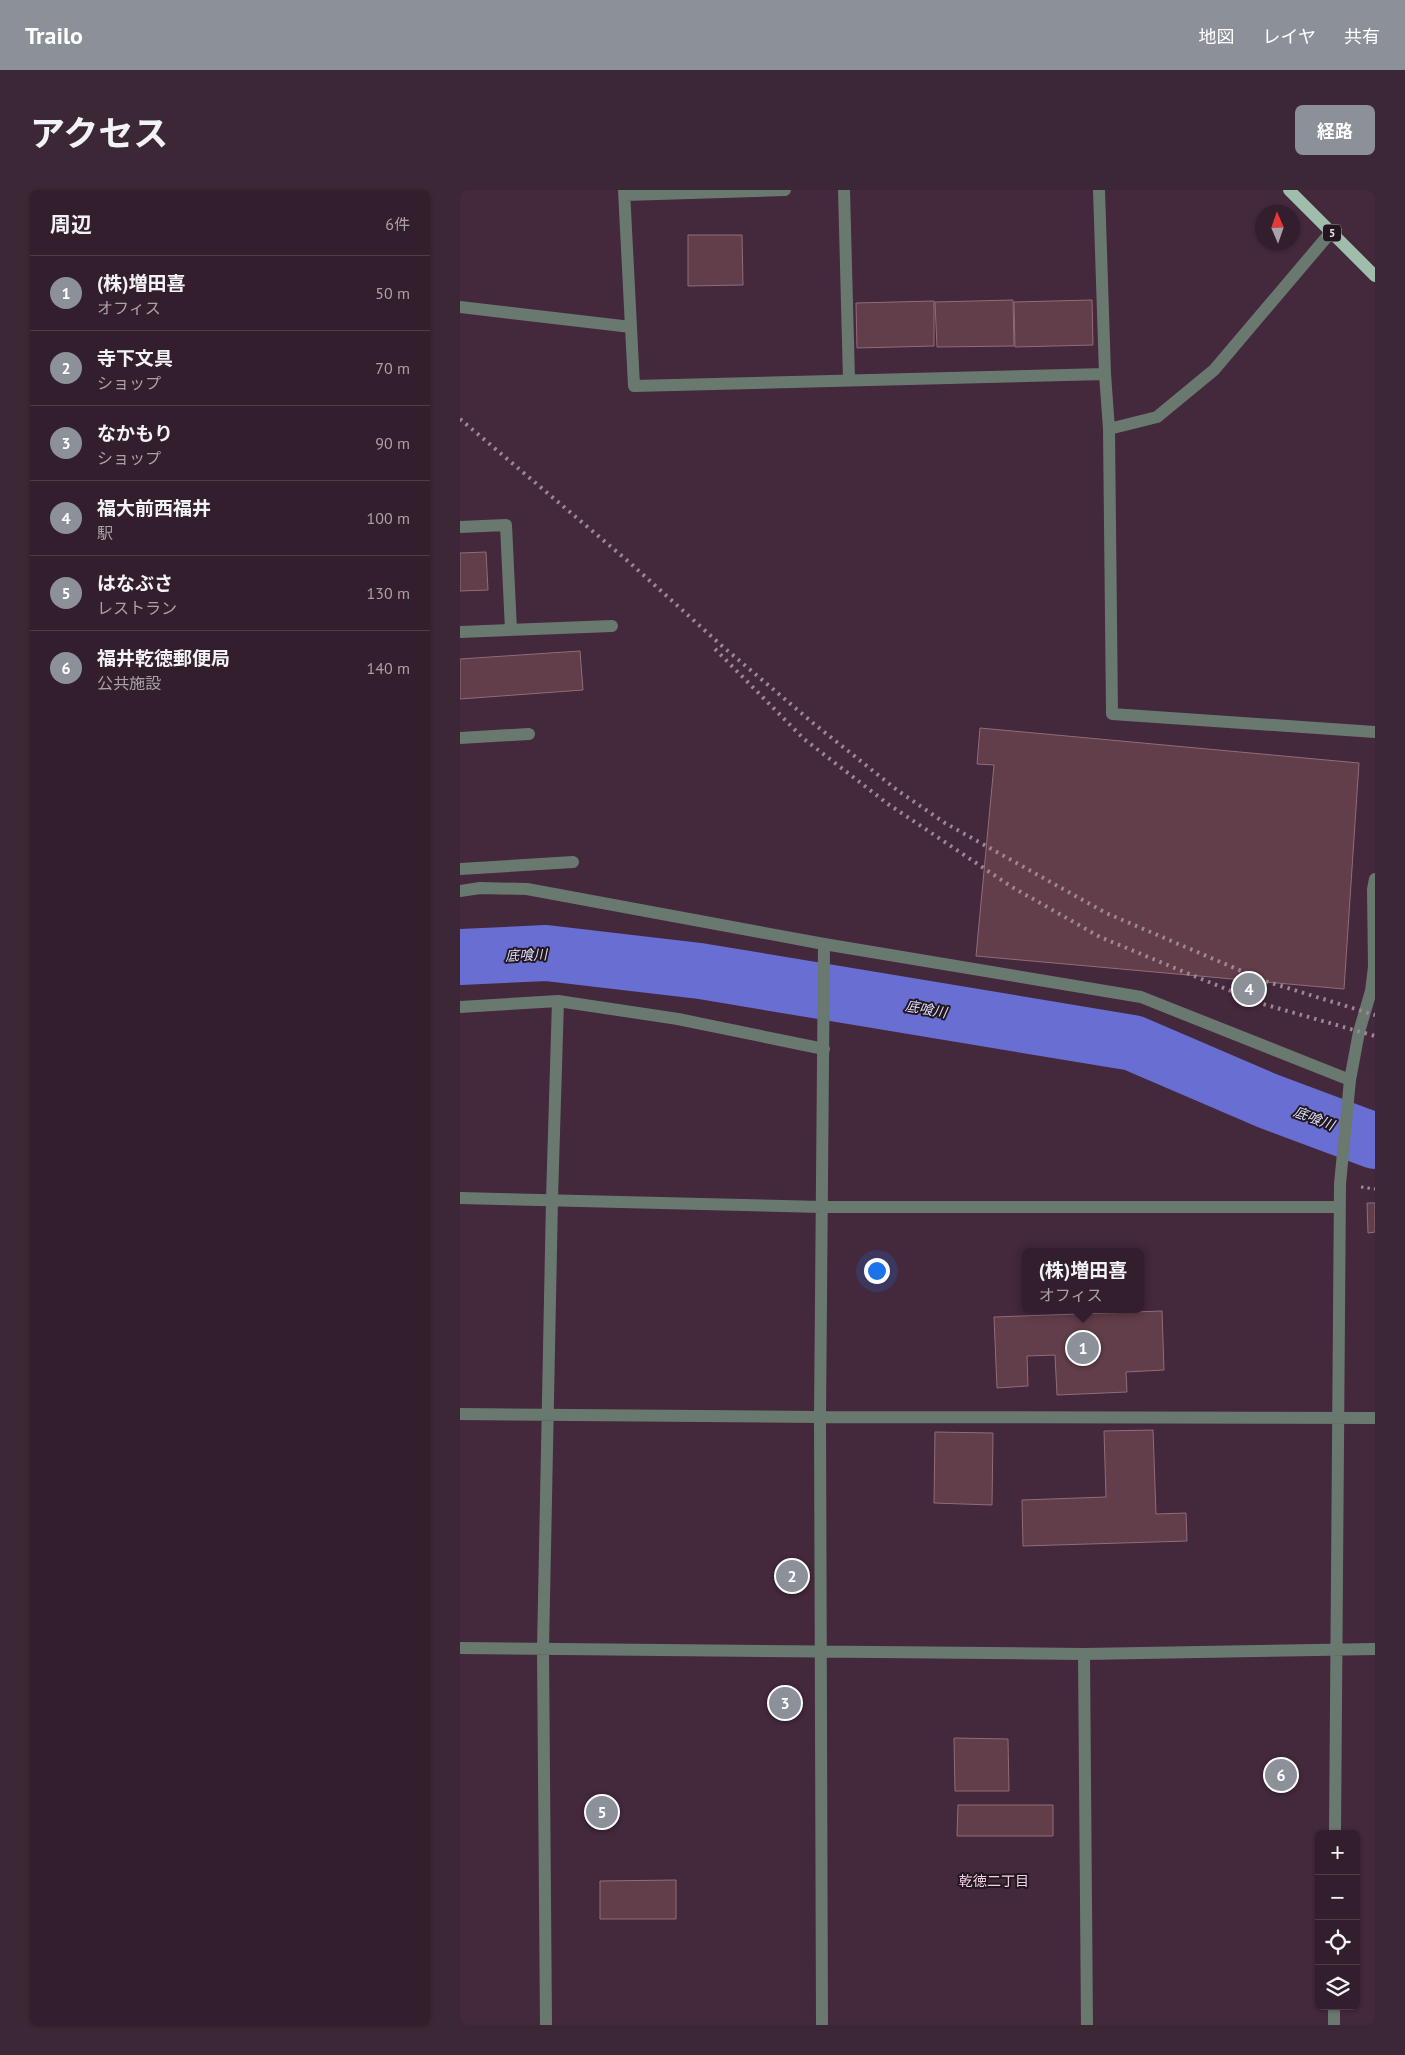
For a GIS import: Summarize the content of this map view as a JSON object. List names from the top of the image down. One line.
{"streets":{"main road":["5"]},"districts":["乾徳二丁目"],"water":["底喰川"],"north":"top","page":{"header":"Trailo","nav":["地図","レイヤ","共有"],"title":"アクセス","buttons":"経路","heading":["周辺","6件"],"list":[{"mark":"1","name":"(株)増田喜","note":"オフィス","value":"50 m"},{"mark":"2","name":"寺下文具","note":"ショップ","value":"70 m"},{"mark":"3","name":"なかもり","note":"ショップ","value":"90 m"},{"mark":"4","name":"福大前西福井","note":"駅","value":"100 m"},{"mark":"5","name":"はなぶさ","note":"レストラン","value":"130 m"},{"mark":"6","name":"福井乾徳郵便局","note":"公共施設","value":"140 m"}],"pins":["4","1","2","3","6","5"],"popup":["(株)増田喜","オフィス"],"map_buttons":["+","−"]}}
